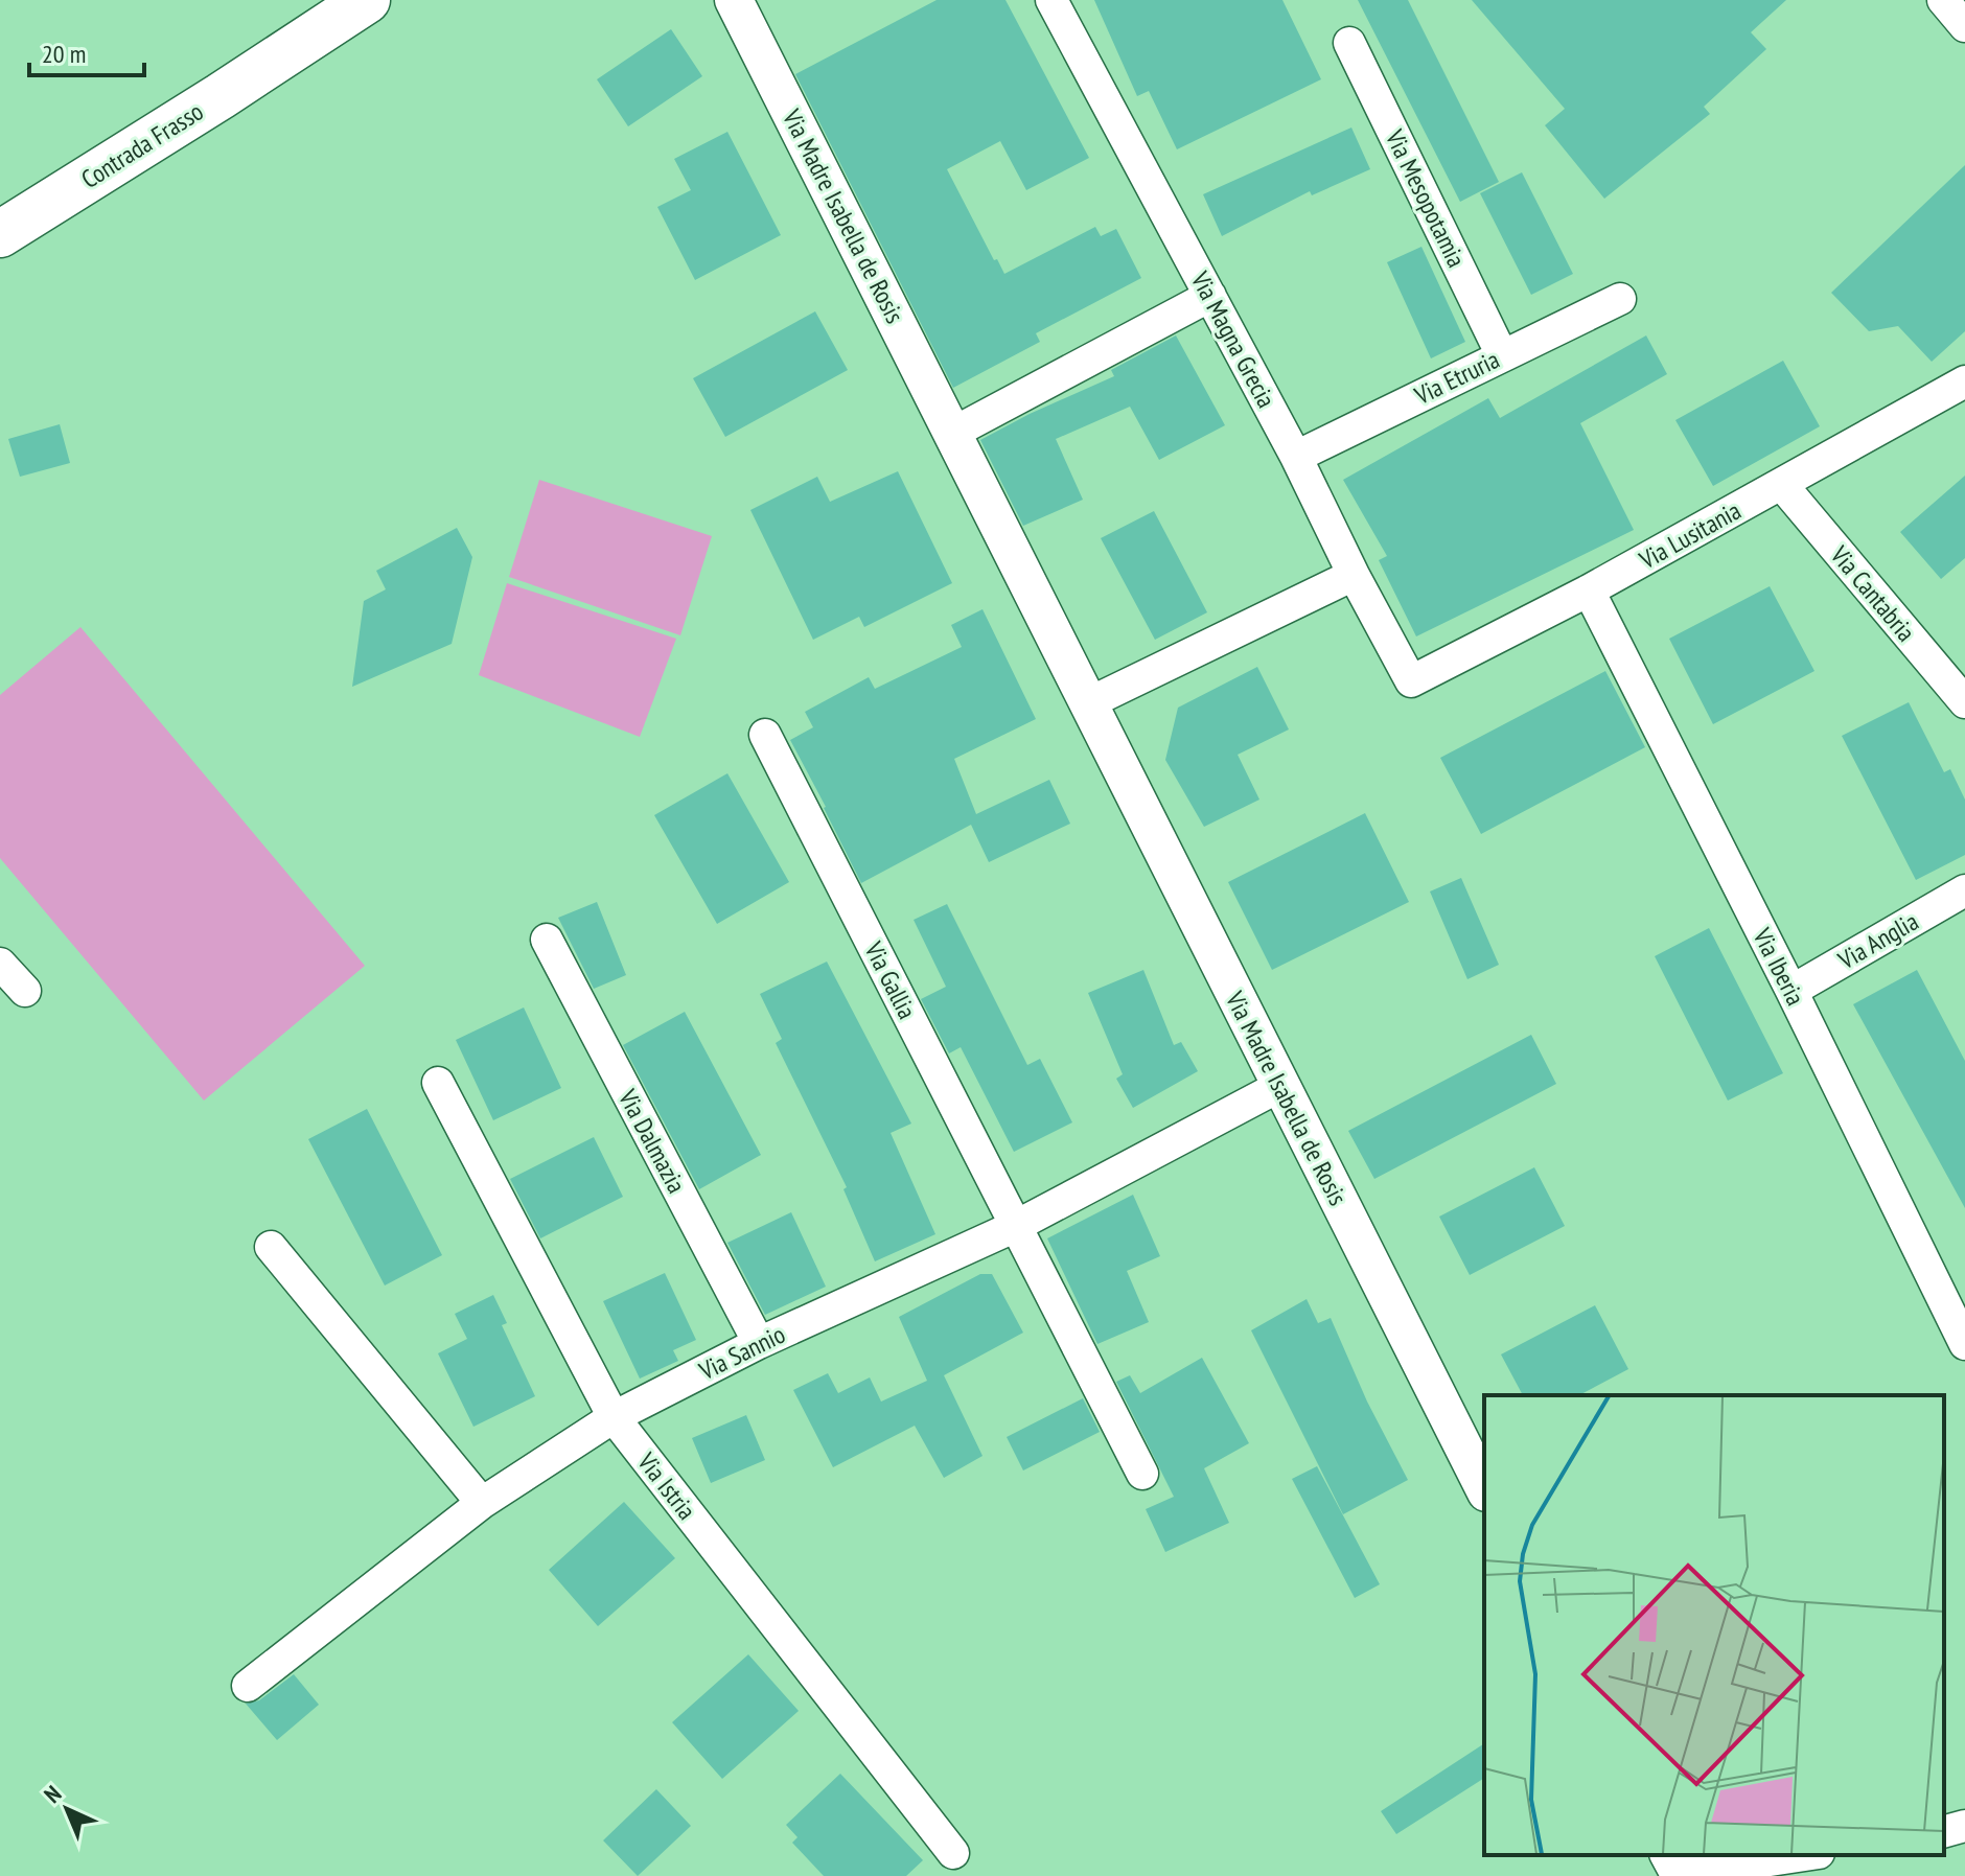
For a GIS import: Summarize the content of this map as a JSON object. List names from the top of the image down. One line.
{"streets":{"main road":["Contrada Frasso"],"street":["Via Mesopotamia","Via Madre Isabella de Rosis","Via Magna Grecia","Via Etruria","Via Lusitania","Via Cantabria","Via Anglia","Via Iberia","Via Gallia","Via Dalmazia","Via Sannio","Via Istria"]},"crossings":[["Via Mesopotamia","Via Etruria"],["Via Madre Isabella de Rosis","Via Sannio"],["Via Magna Grecia","Via Etruria"],["Via Magna Grecia","Via Lusitania"],["Via Lusitania","Via Cantabria"],["Via Lusitania","Via Iberia"],["Via Anglia","Via Iberia"],["Via Gallia","Via Sannio"],["Via Dalmazia","Via Sannio"],["Via Sannio","Via Istria"]],"scale_bar":"20 m","north":"top left"}
